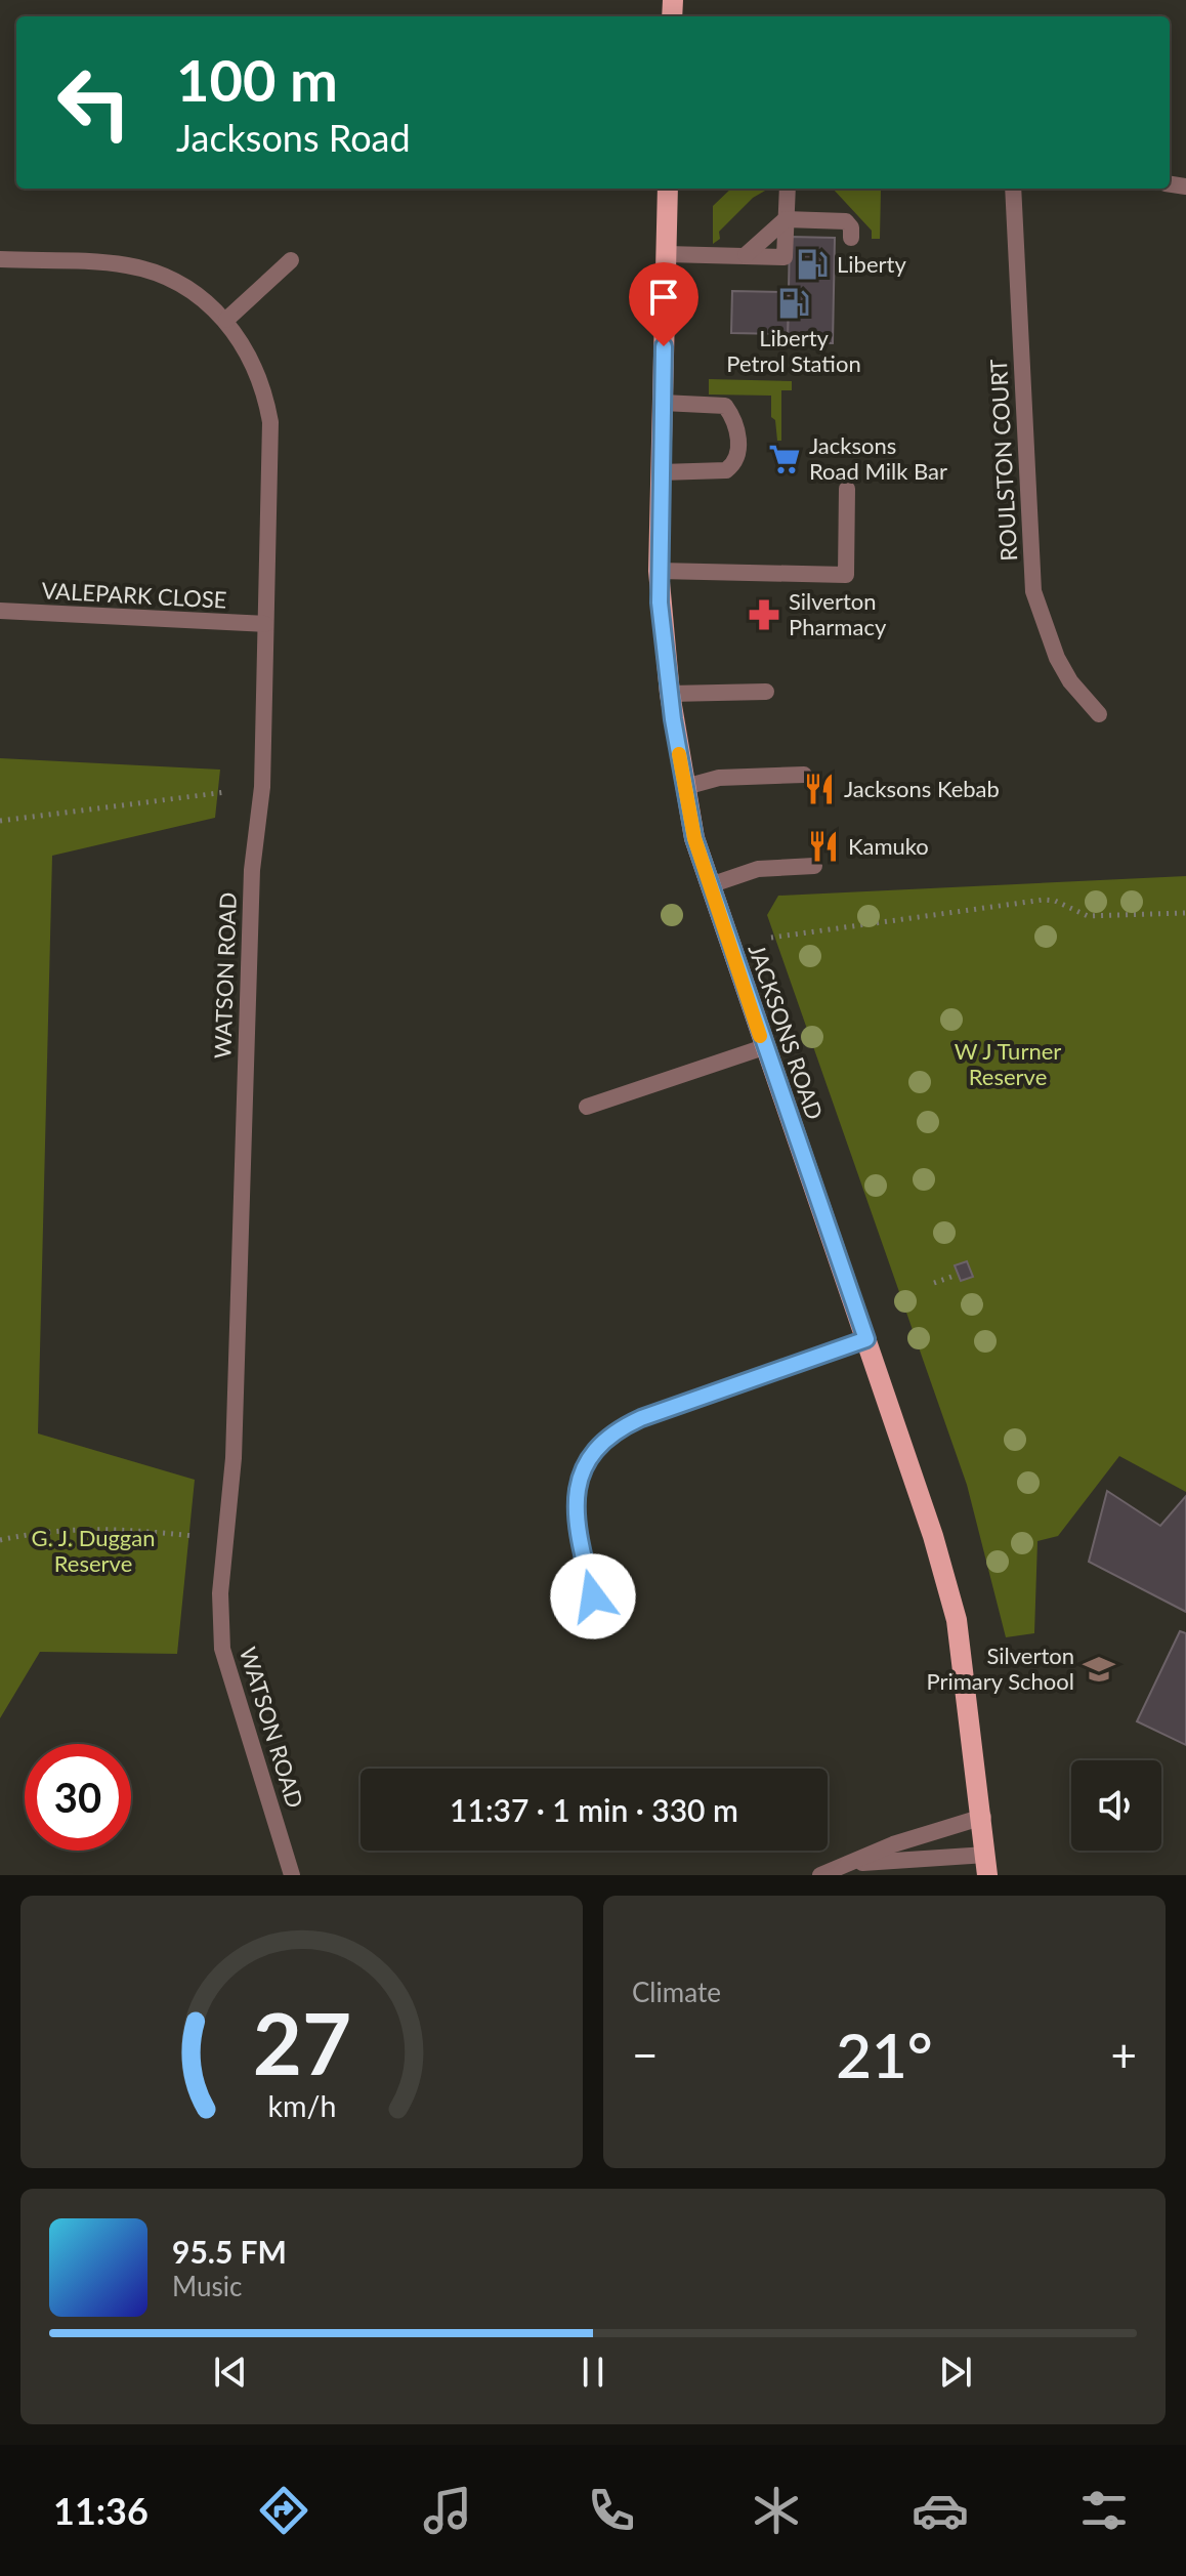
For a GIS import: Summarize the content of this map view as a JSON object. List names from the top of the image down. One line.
{"streets":{"main road":["JACKSONS ROAD"],"street":["ROULSTON COURT","VALEPARK CLOSE","WATSON ROAD"]},"crossings":[["VALEPARK CLOSE","WATSON ROAD"]],"parks":["W J Turner Reserve","G. J. Duggan Reserve"],"places":{"fuel station":["Liberty","Liberty Petrol Station"],"supermarket":["Jacksons Road Milk Bar"],"pharmacy":["Silverton Pharmacy"],"restaurant":["Jacksons Kebab","Kamuko"],"school or university":["Silverton Primary School"]},"page":{"turn":["100 m","Jacksons Road"],"limit":"30","trip":"11:37 · 1 min · 330 m","tile":"Climate","heat":["−","21°","+"],"song":["95.5 FM","Music"],"tabs":"11:36","gauge":["27","km/h"]}}
